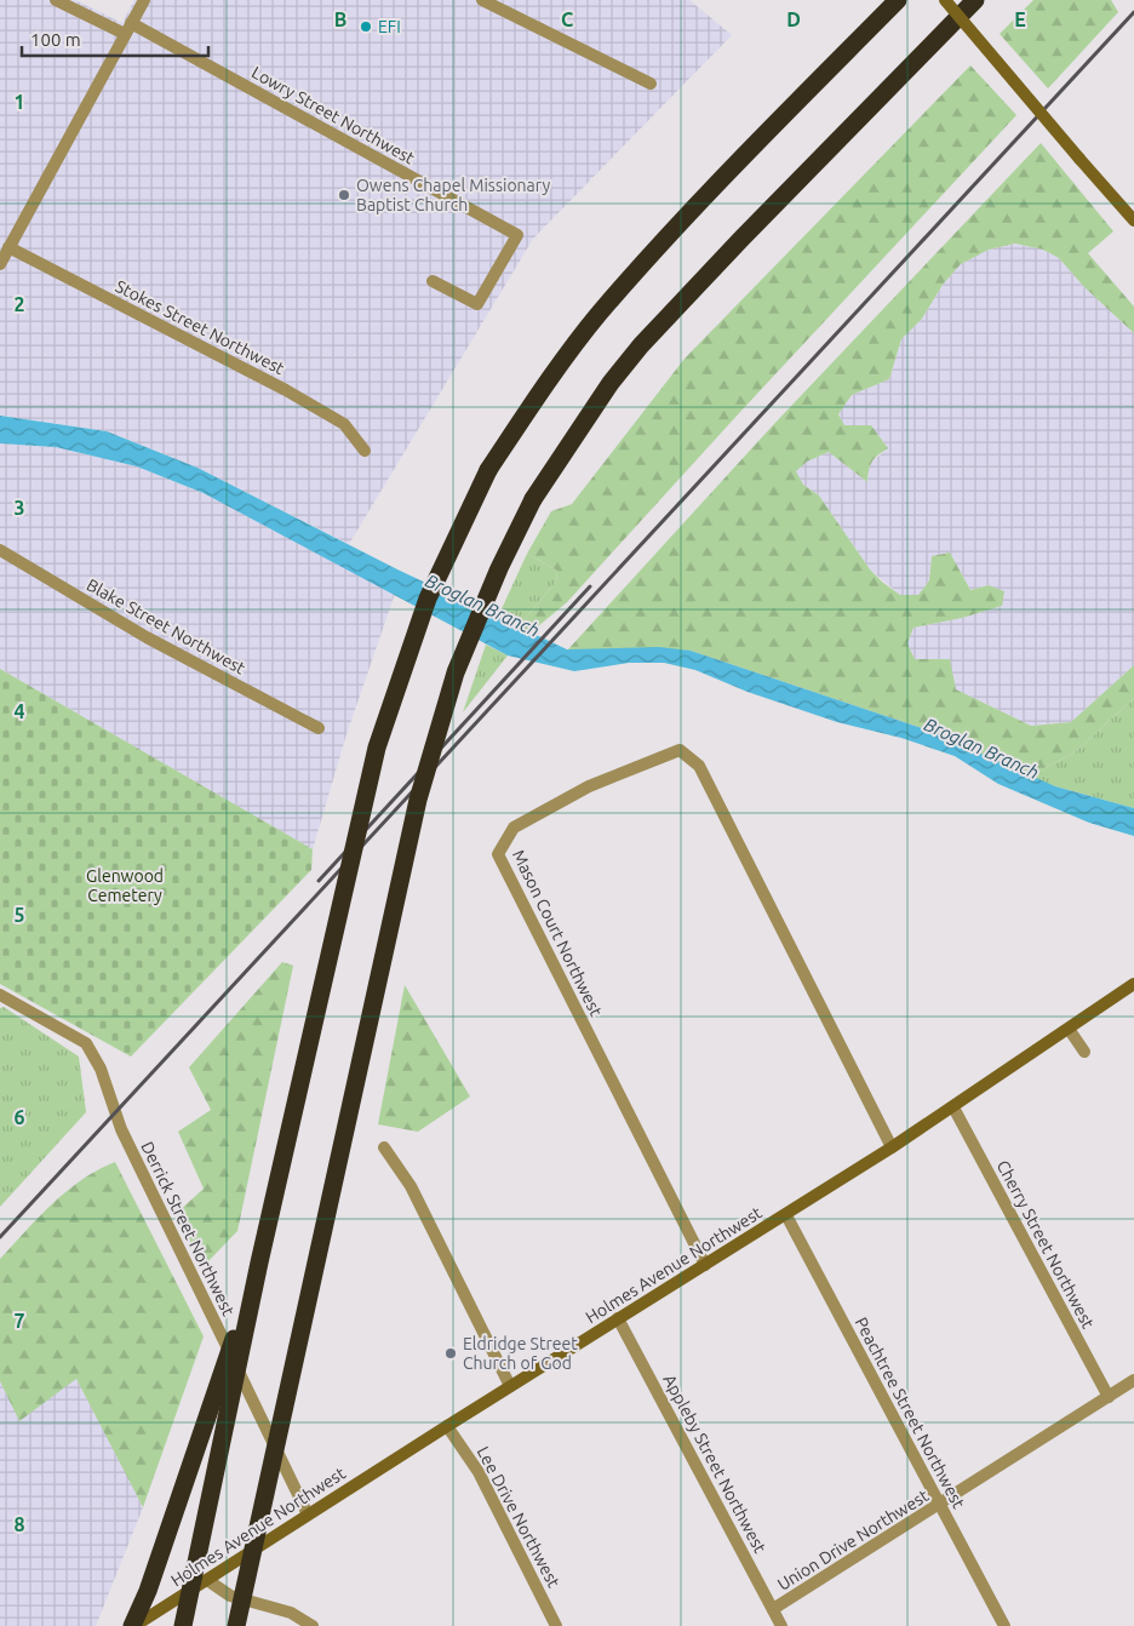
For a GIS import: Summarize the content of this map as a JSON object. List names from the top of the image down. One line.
{"streets":{"main road":["Holmes Avenue Northwest"],"street":["Lowry Street Northwest","Stokes Street Northwest","Blake Street Northwest","Mason Court Northwest","Derrick Street Northwest","Cherry Street Northwest","Peachtree Street Northwest","Appleby Street Northwest","Lee Drive Northwest","Union Drive Northwest"]},"crossings":[["Mason Court Northwest","Holmes Avenue Northwest"],["Derrick Street Northwest","Holmes Avenue Northwest"],["Cherry Street Northwest","Holmes Avenue Northwest"],["Cherry Street Northwest","Union Drive Northwest"],["Holmes Avenue Northwest","Peachtree Street Northwest"],["Holmes Avenue Northwest","Appleby Street Northwest"],["Holmes Avenue Northwest","Lee Drive Northwest"],["Peachtree Street Northwest","Union Drive Northwest"],["Appleby Street Northwest","Union Drive Northwest"]],"water":["Broglan Branch"],"parks":["Glenwood Cemetery"],"places":["EFI","Owens Chapel Missionary Baptist Church","Eldridge Street Church of God"],"scale_bar":"100 m","grid":{"columns":["B","C","D","E"],"rows":["1","2","3","4","5","6","7","8"]}}
